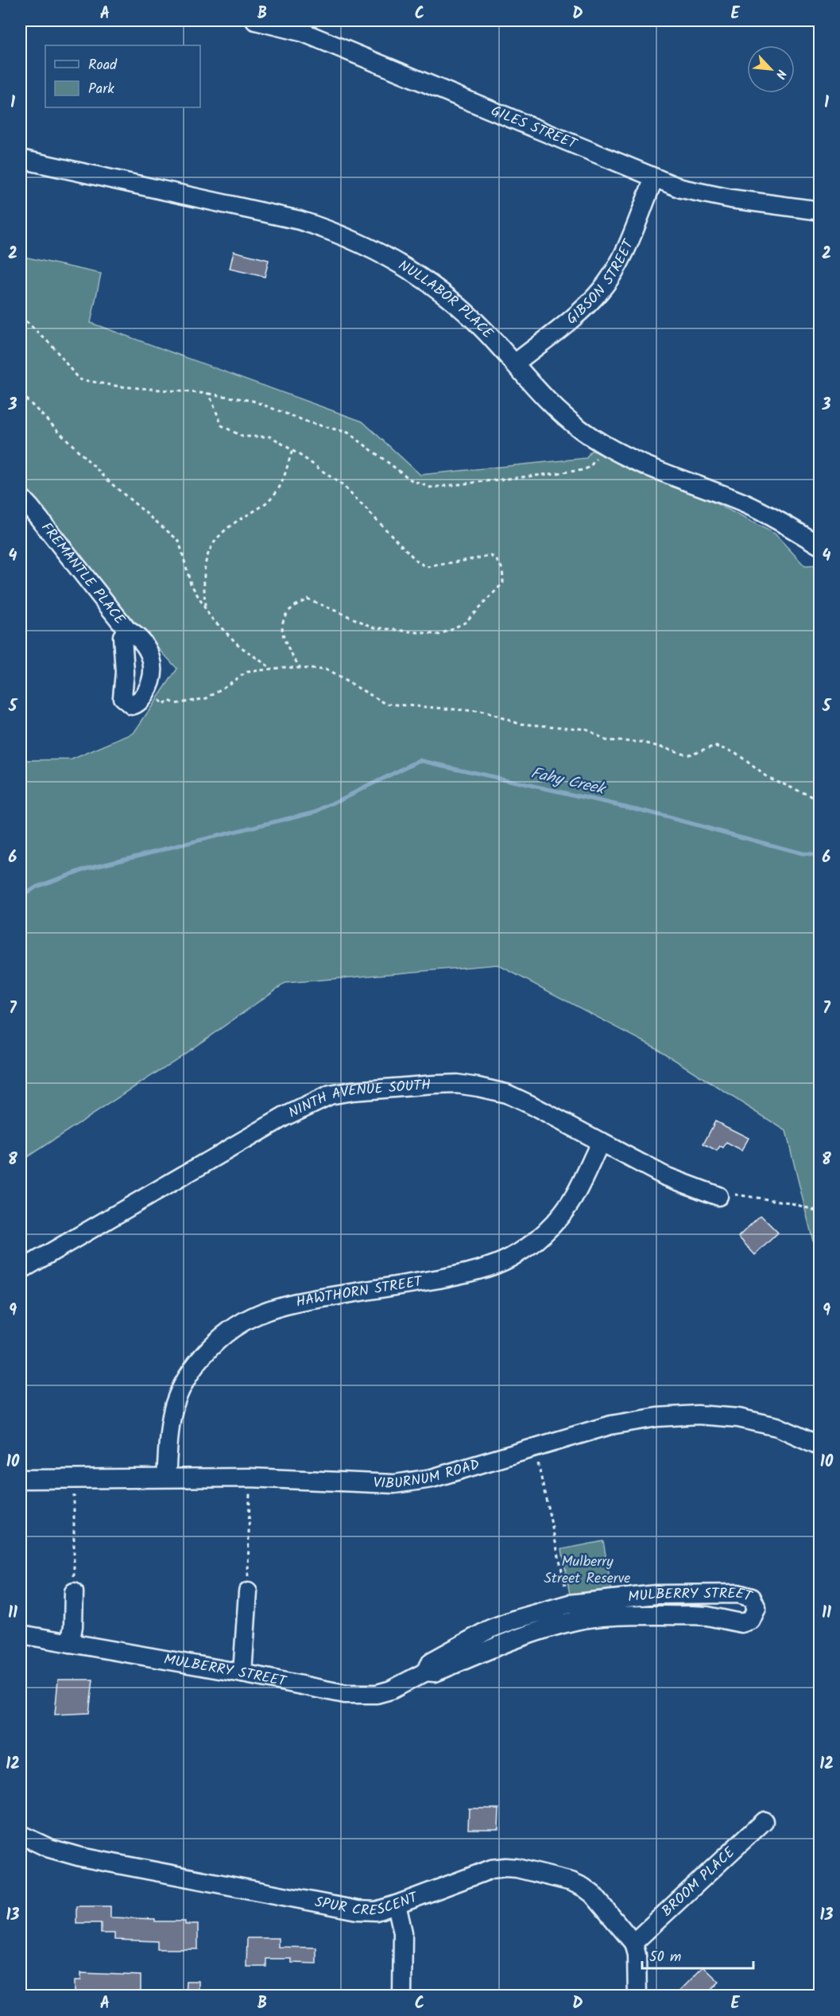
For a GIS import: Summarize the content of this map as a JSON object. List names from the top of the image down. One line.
{"streets":{"street":["GILES STREET","GIBSON STREET","NULLABOR PLACE","FREMANTLE PLACE","NINTH AVENUE SOUTH","HAWTHORN STREET","VIBURNUM ROAD","MULBERRY STREET","BROOM PLACE","SPUR CRESCENT"]},"crossings":[["GILES STREET","GIBSON STREET"],["GIBSON STREET","NULLABOR PLACE"],["NINTH AVENUE SOUTH","HAWTHORN STREET"],["HAWTHORN STREET","VIBURNUM ROAD"],["BROOM PLACE","SPUR CRESCENT"]],"water":["Fahy Creek"],"parks":["Mulberry Street Reserve"],"legend":["Road","Park"],"scale_bar":"50 m","north":"bottom right","grid":{"columns":["A","B","C","D","E"],"rows":["1","2","3","4","5","6","7","8","9","10","11","12","13"]}}
